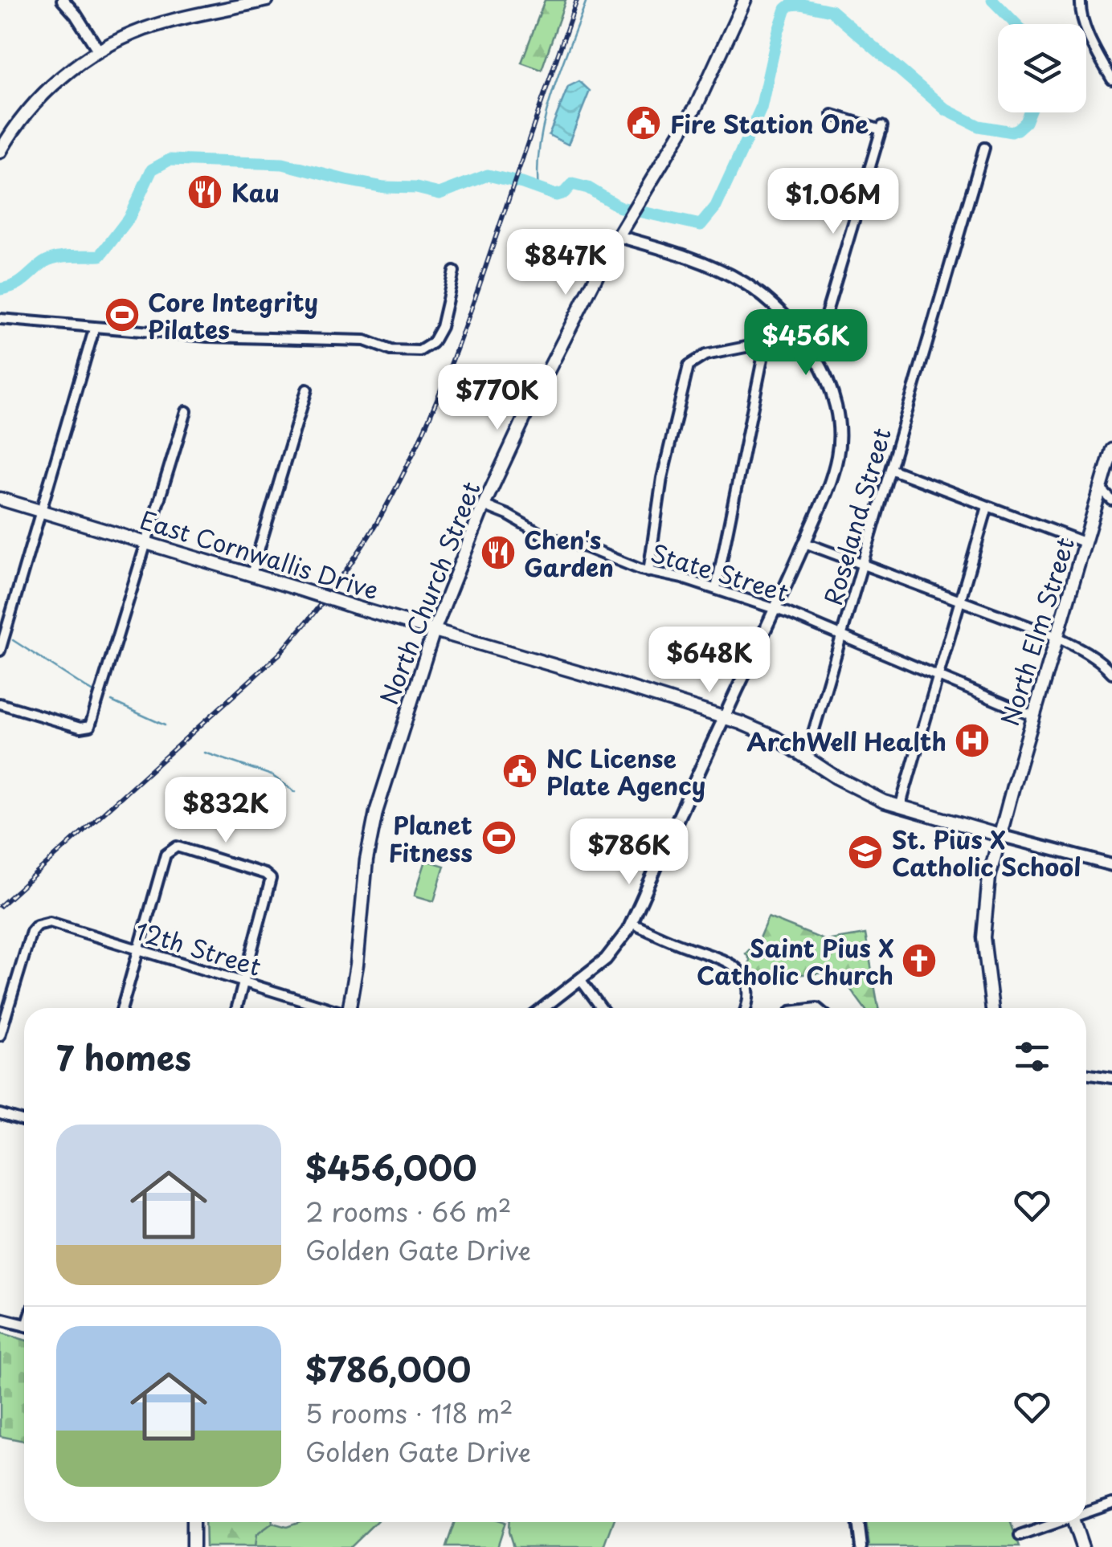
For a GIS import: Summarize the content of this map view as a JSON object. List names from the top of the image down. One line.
{"streets":{"main road":["East Cornwallis Drive","North Church Street","North Elm Street"],"street":["Roseland Street","State Street","12th Street"]},"crossings":[["Roseland Street","East Cornwallis Drive"],["Roseland Street","State Street"],["East Cornwallis Drive","North Church Street"],["East Cornwallis Drive","North Elm Street"],["State Street","North Church Street"],["State Street","North Elm Street"]],"places":{"public building":["Fire Station One","NC License Plate Agency"],"restaurant":["Kau","Chen's Garden"],"sports":["Core Integrity Pilates","Planet Fitness"],"hospital":["ArchWell Health"],"school or university":["St. Pius X Catholic School"],"church":["Saint Pius X Catholic Church"]},"page":{"price":["$1.06M","$847K","$456K","$770K","$648K","$832K","$786K"],"heading":"7 homes","list":[{"name":"$456,000","note":"2 rooms · 66 m² · Golden Gate Drive"},{"name":"$786,000","note":"5 rooms · 118 m² · Golden Gate Drive"}]}}
